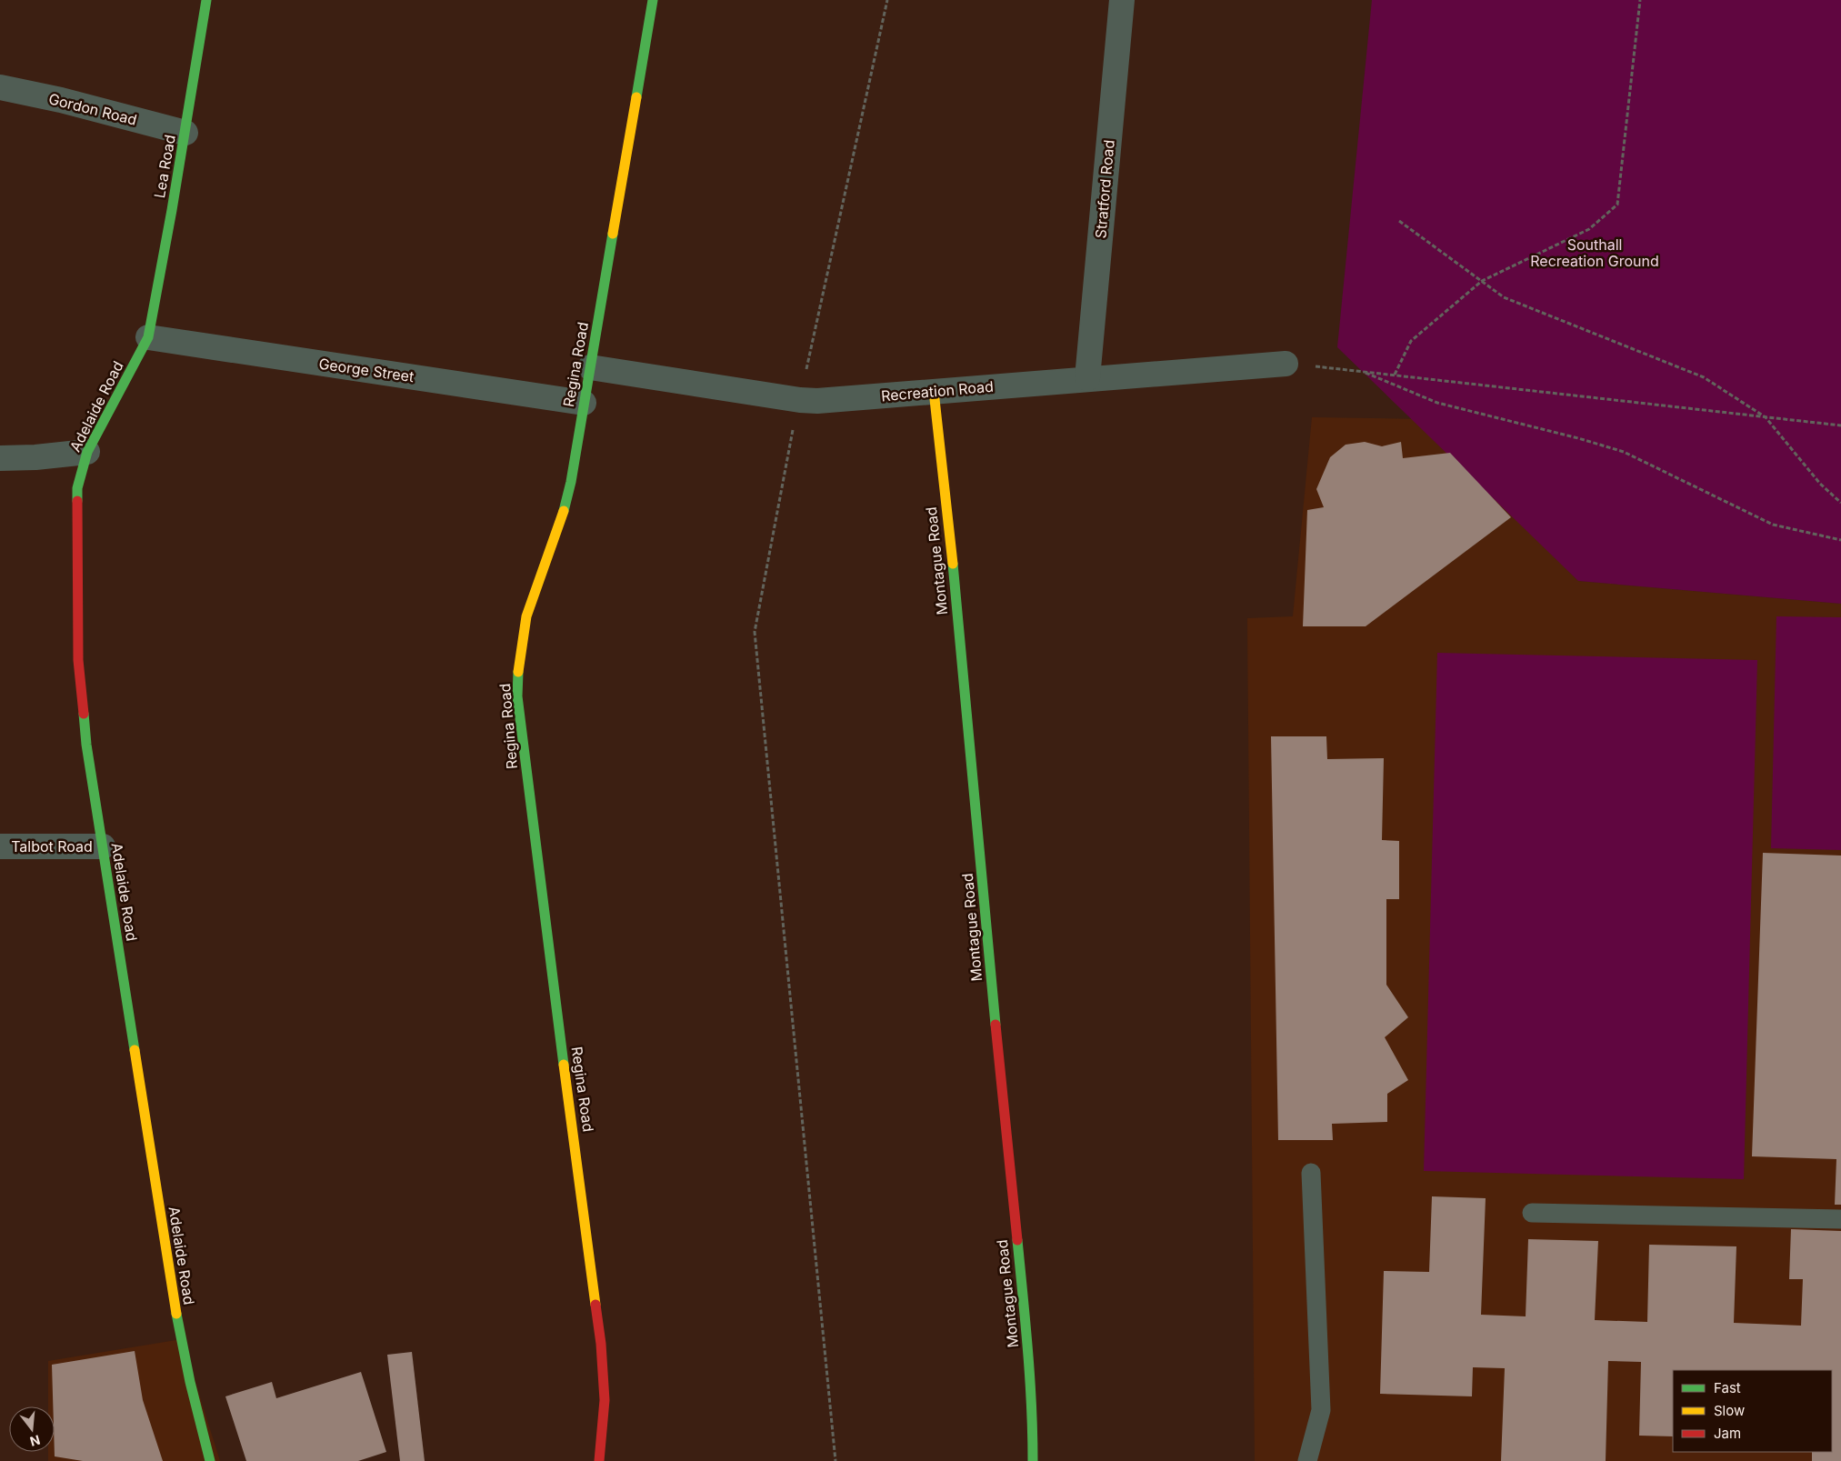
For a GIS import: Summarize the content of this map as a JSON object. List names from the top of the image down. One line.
{"streets":{"street":["Gordon Road","Lea Road","Stratford Road","Regina Road","George Street","Recreation Road","Adelaide Road","Montague Road","Talbot Road"]},"crossings":[["Gordon Road","Lea Road"],["Lea Road","George Street"],["Lea Road","Adelaide Road"],["Stratford Road","Recreation Road"],["Regina Road","George Street"],["Regina Road","Recreation Road"],["George Street","Adelaide Road"],["Recreation Road","Montague Road"],["Adelaide Road","Talbot Road"]],"parks":["Southall Recreation Ground"],"legend":["Fast","Slow","Jam"],"north":"bottom"}
